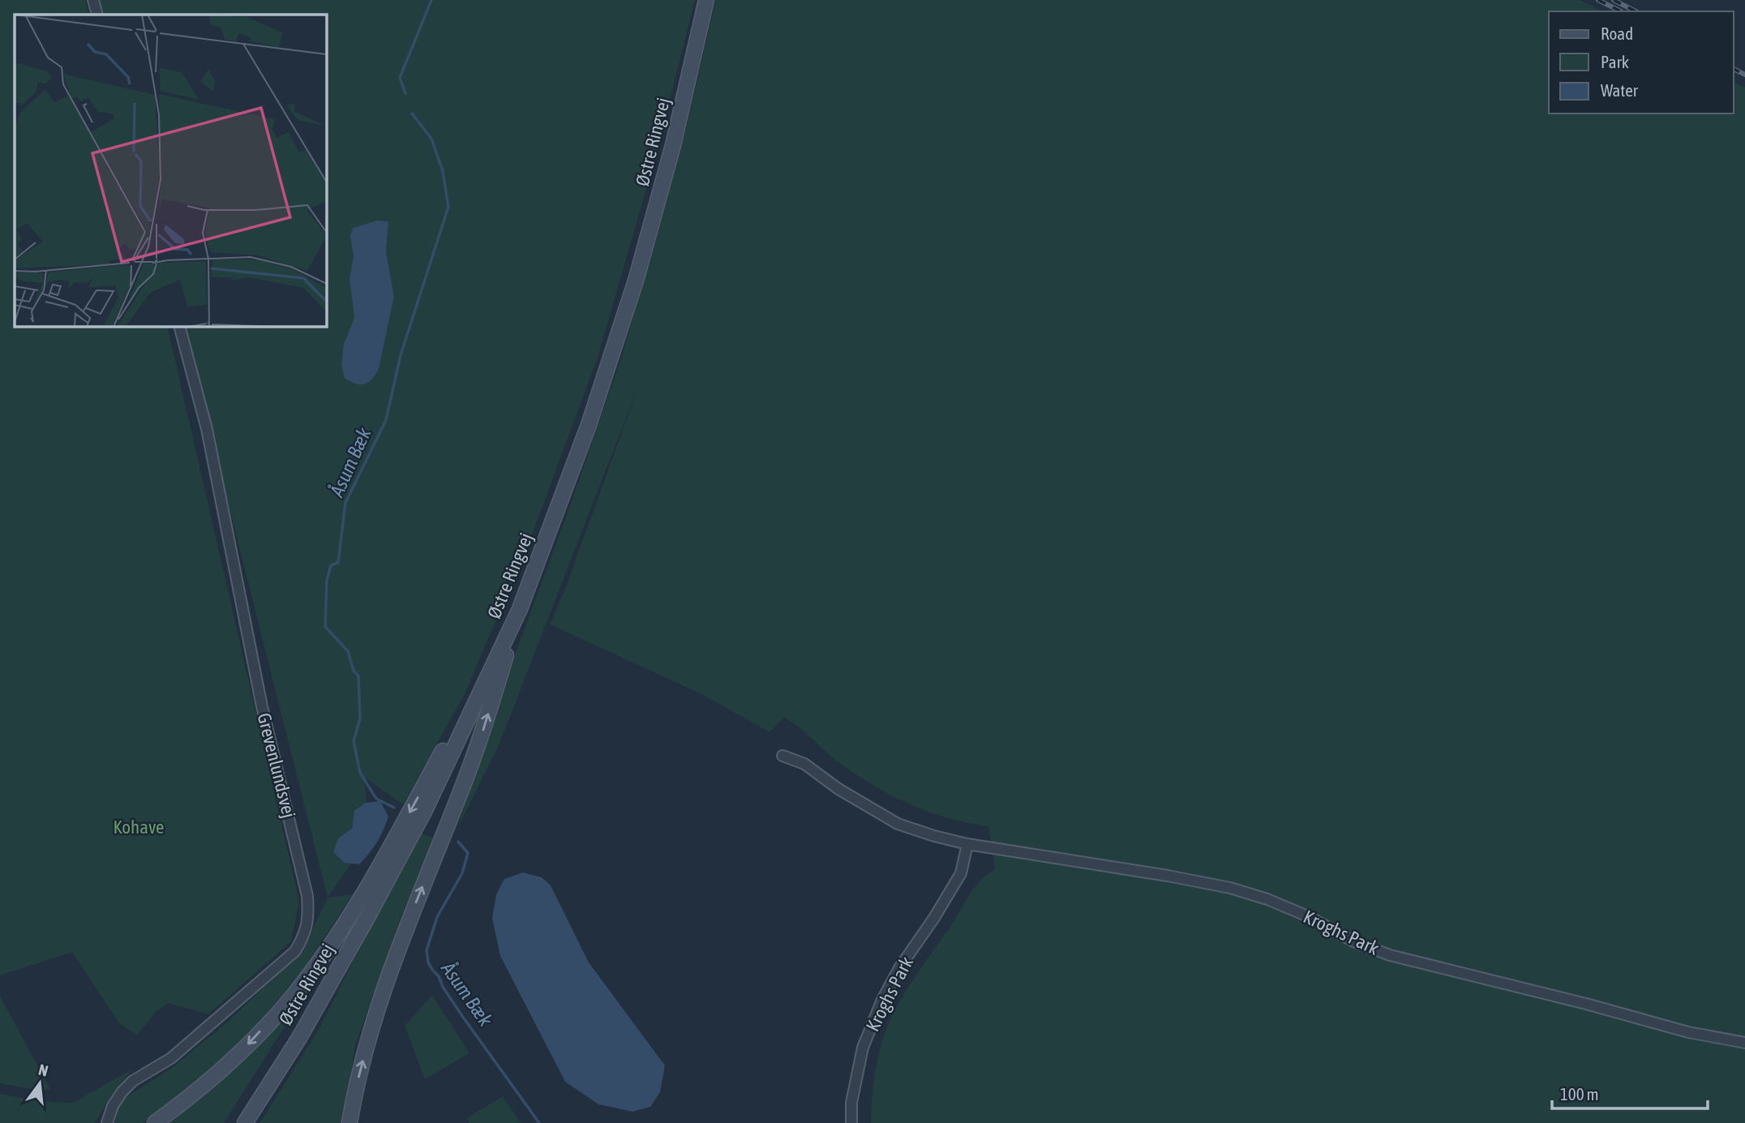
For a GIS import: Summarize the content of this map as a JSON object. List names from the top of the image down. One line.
{"streets":{"main road":["Østre Ringvej"],"street":["Grevenlundsvej","Kroghs Park"]},"water":["Åsum Bæk"],"parks":["Kohave"],"legend":["Road","Park","Water"],"scale_bar":"100 m","north":"top"}
